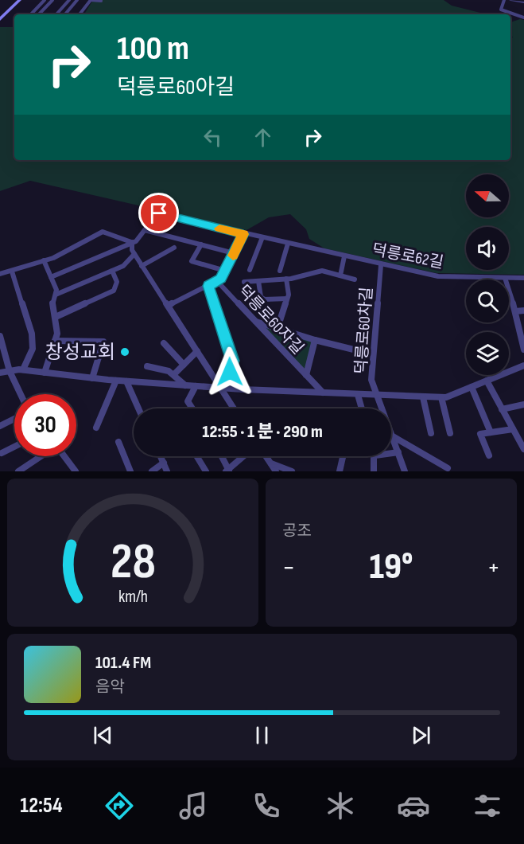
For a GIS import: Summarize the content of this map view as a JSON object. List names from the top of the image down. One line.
{"streets":{"street":["덕릉로62길","덕릉로60자길","덕릉로60차길"]},"crossings":[["덕릉로62길","덕릉로60차길"]],"places":["창성교회"],"north":"left","page":{"turn":["100 m","덕릉로60아길"],"limit":"30","trip":"12:55 · 1 분 · 290 m","tile":"공조","heat":["−","19°","+"],"song":["101.4 FM","음악"],"tabs":"12:54","gauge":["28","km/h"]}}
